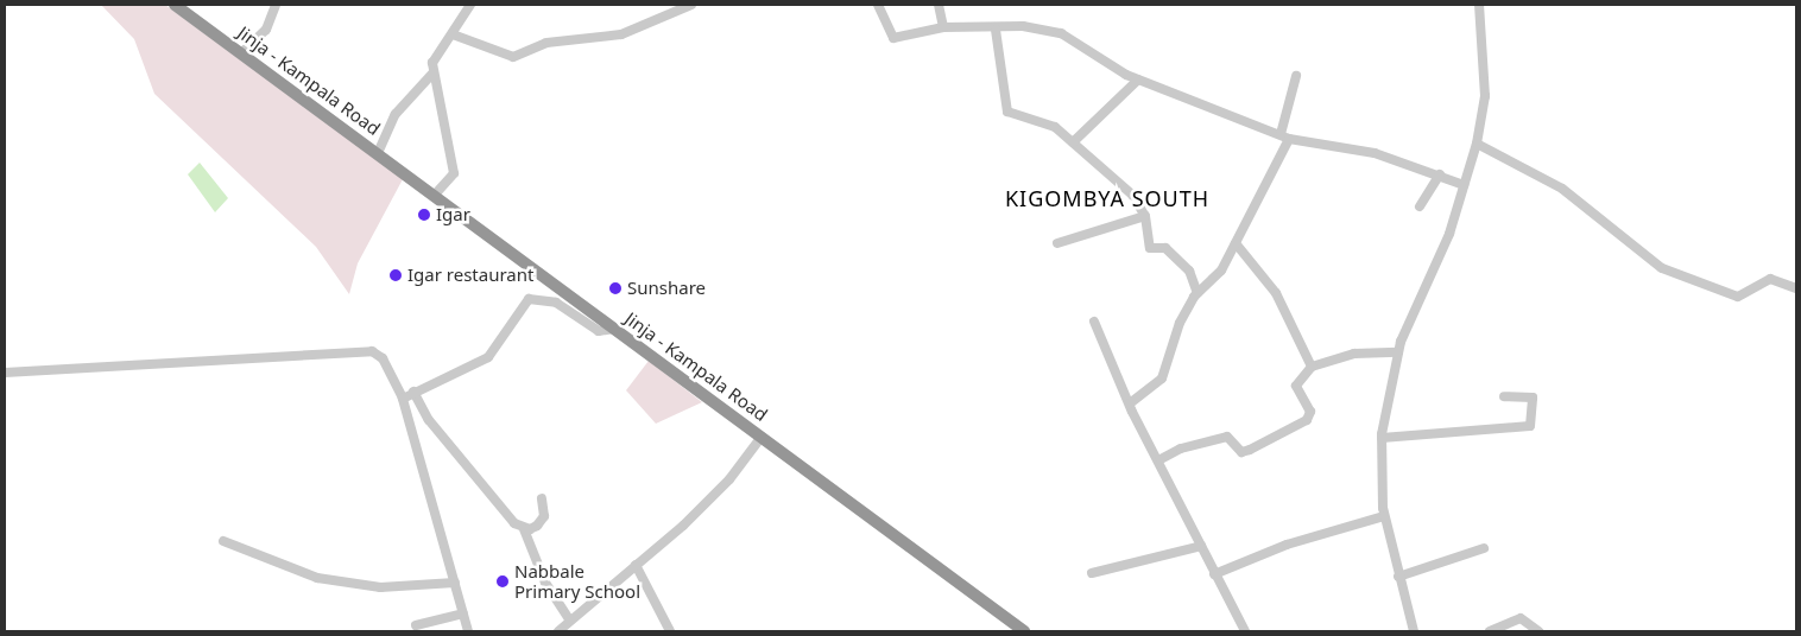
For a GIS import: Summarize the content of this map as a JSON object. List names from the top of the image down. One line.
{"streets":{"highway":["Jinja - Kampala Road"]},"districts":["KIGOMBYA SOUTH"],"places":["Igar","Igar restaurant","Sunshare","Nabbale Primary School"]}
